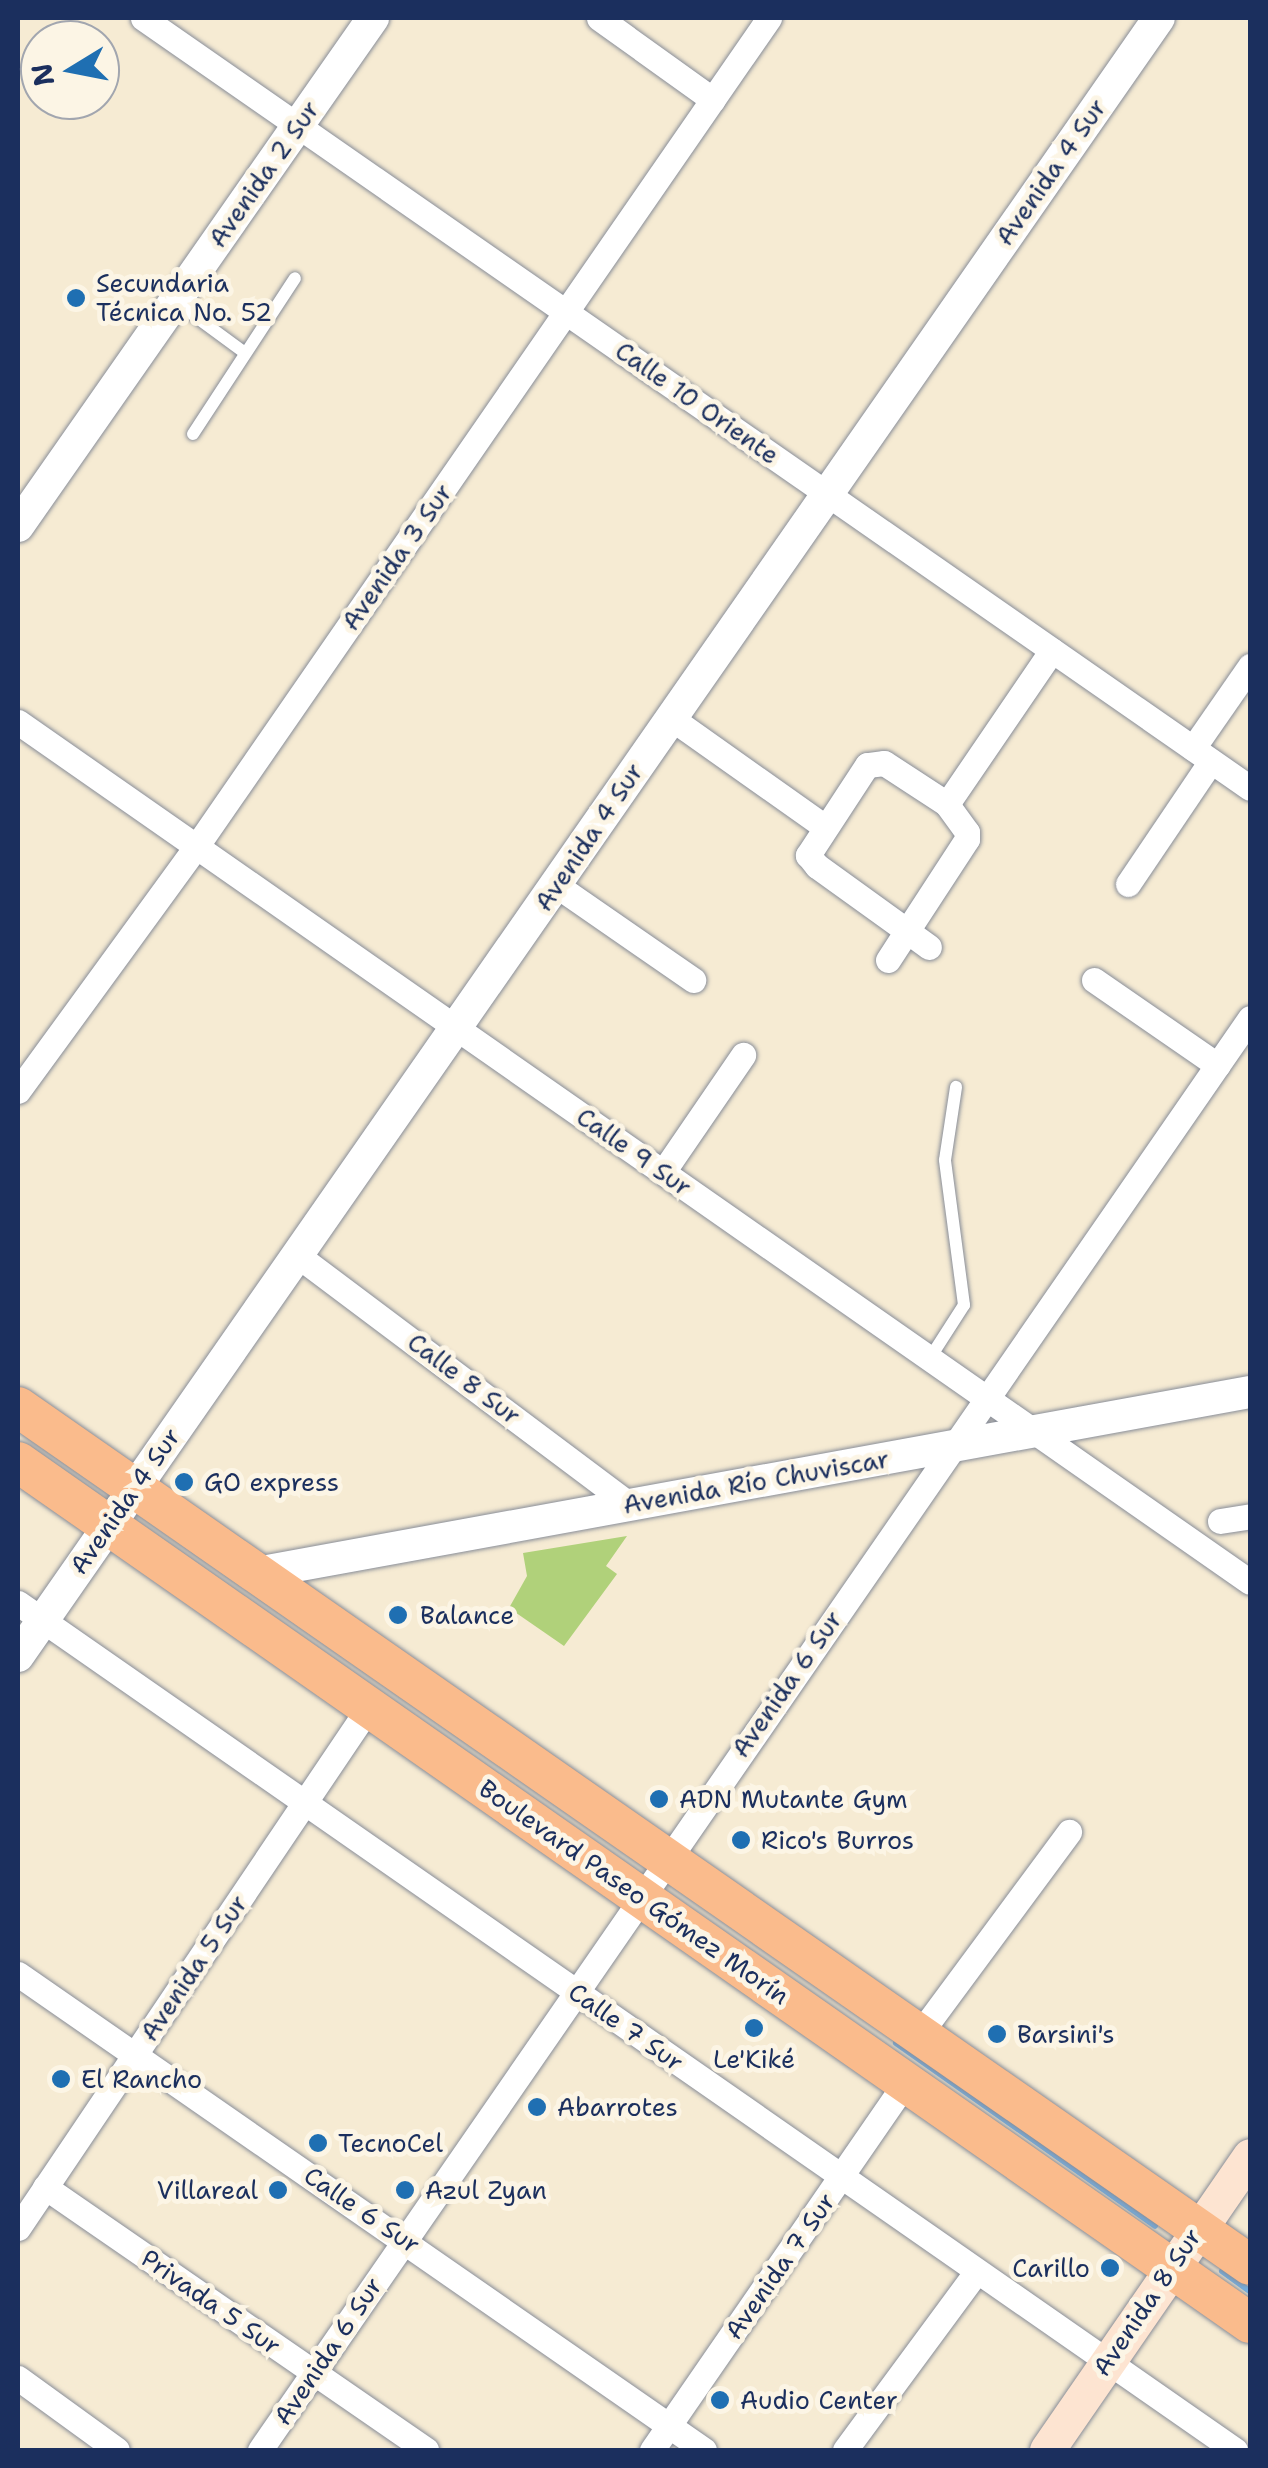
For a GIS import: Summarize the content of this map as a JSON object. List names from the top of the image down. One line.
{"streets":{"main road":["Boulevard Paseo Gómez Morín","Avenida 8 Sur"],"street":["Avenida 4 Sur","Avenida 2 Sur","Calle 10 Oriente","Avenida 3 Sur","Calle 9 Sur","Calle 8 Sur","Avenida Río Chuviscar","Avenida 6 Sur","Avenida 5 Sur","Calle 7 Sur","Calle 6 Sur","Avenida 7 Sur","Privada 5 Sur"]},"crossings":[["Avenida 4 Sur","Calle 10 Oriente"],["Avenida 4 Sur","Calle 9 Sur"],["Avenida 4 Sur","Calle 8 Sur"],["Avenida 4 Sur","Boulevard Paseo Gómez Morín"],["Avenida 4 Sur","Calle 7 Sur"],["Avenida 2 Sur","Calle 10 Oriente"],["Calle 10 Oriente","Avenida 3 Sur"],["Avenida 3 Sur","Calle 9 Sur"],["Calle 9 Sur","Avenida Río Chuviscar"],["Calle 9 Sur","Avenida 6 Sur"],["Calle 8 Sur","Avenida Río Chuviscar"],["Avenida Río Chuviscar","Avenida 6 Sur"],["Avenida Río Chuviscar","Boulevard Paseo Gómez Morín"],["Avenida 6 Sur","Boulevard Paseo Gómez Morín"],["Avenida 6 Sur","Calle 7 Sur"],["Avenida 6 Sur","Calle 6 Sur"],["Avenida 6 Sur","Privada 5 Sur"],["Boulevard Paseo Gómez Morín","Avenida 5 Sur"],["Boulevard Paseo Gómez Morín","Avenida 7 Sur"],["Boulevard Paseo Gómez Morín","Avenida 8 Sur"],["Avenida 5 Sur","Calle 7 Sur"],["Avenida 5 Sur","Calle 6 Sur"],["Avenida 5 Sur","Privada 5 Sur"],["Calle 7 Sur","Avenida 7 Sur"],["Calle 7 Sur","Avenida 8 Sur"],["Calle 6 Sur","Avenida 7 Sur"]],"places":["Secundaria Técnica No. 52","GO express","Balance","ADN Mutante Gym","Rico's Burros","Le'Kiké","Barsini's","El Rancho","Abarrotes","TecnoCel","Villareal","Azul Zyan","Carillo","Audio Center"],"north":"left"}
